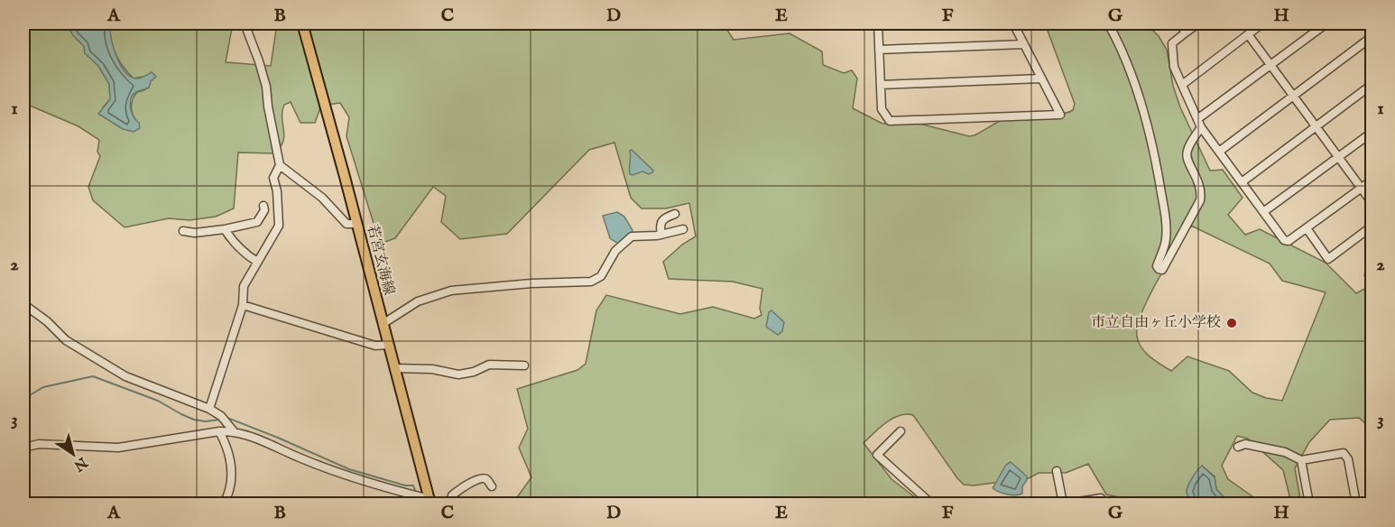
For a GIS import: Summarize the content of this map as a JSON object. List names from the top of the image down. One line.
{"streets":{"main road":["若宮玄海線"]},"places":["市立自由ヶ丘小学校"],"north":"bottom right","grid":{"columns":["A","B","C","D","E","F","G","H"],"rows":["1","2","3"]}}
